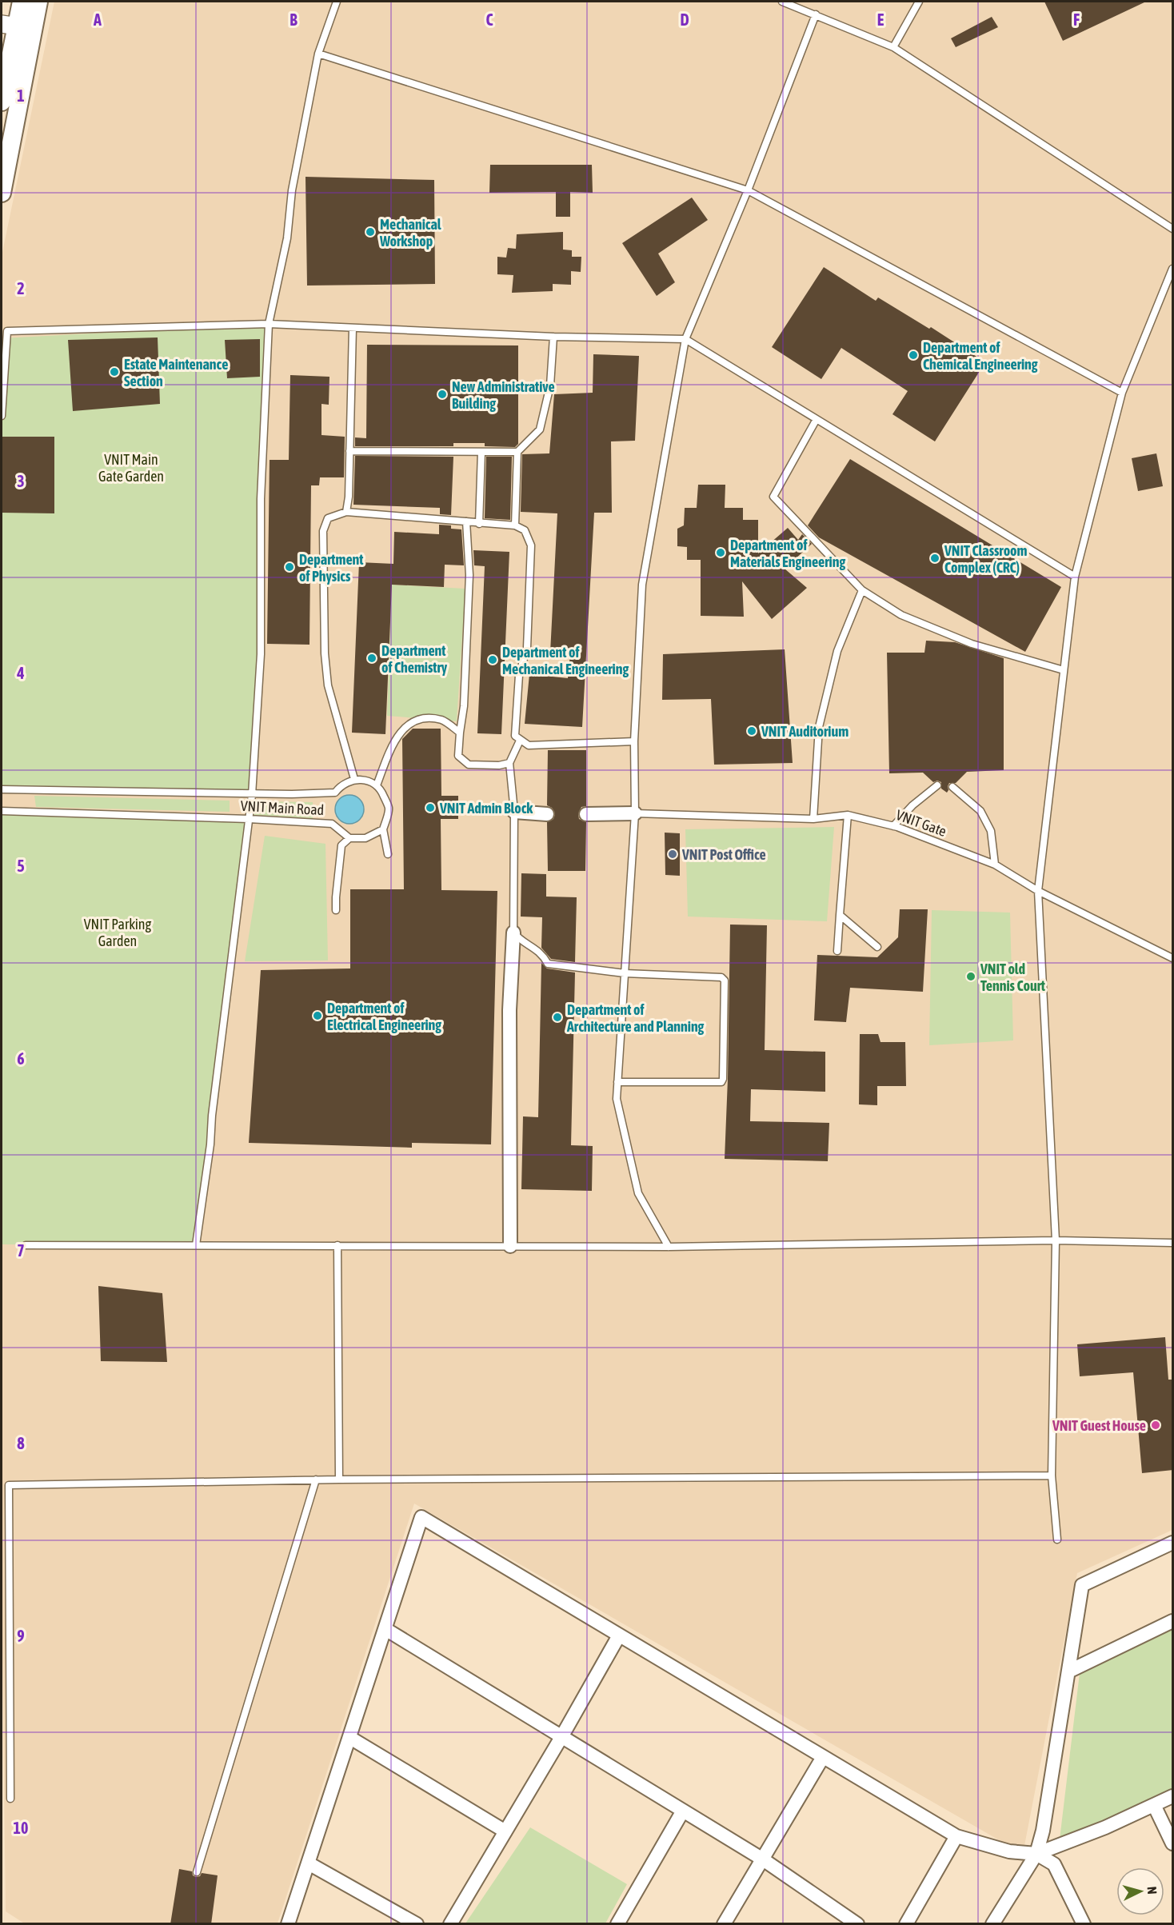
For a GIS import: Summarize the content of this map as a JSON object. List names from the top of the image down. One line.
{"streets":{"lane":["VNIT Main Road","VNIT Gate"]},"parks":["VNIT Main Gate Garden","VNIT Parking Garden"],"places":["Mechanical Workshop","Department of Chemical Engineering","Estate Maintenance Section","New Administrative Building","Department of Materials Engineering","VNIT Classroom Complex (CRC)","Department of Physics","Department of Chemistry","Department of Mechanical Engineering","VNIT Auditorium","VNIT Admin Block","VNIT Post Office","VNIT old Tennis Court","Department of Electrical Engineering","Department of Architecture and Planning","VNIT Guest House"],"north":"right","grid":{"columns":["A","B","C","D","E","F"],"rows":["1","2","3","4","5","6","7","8","9","10"]}}
